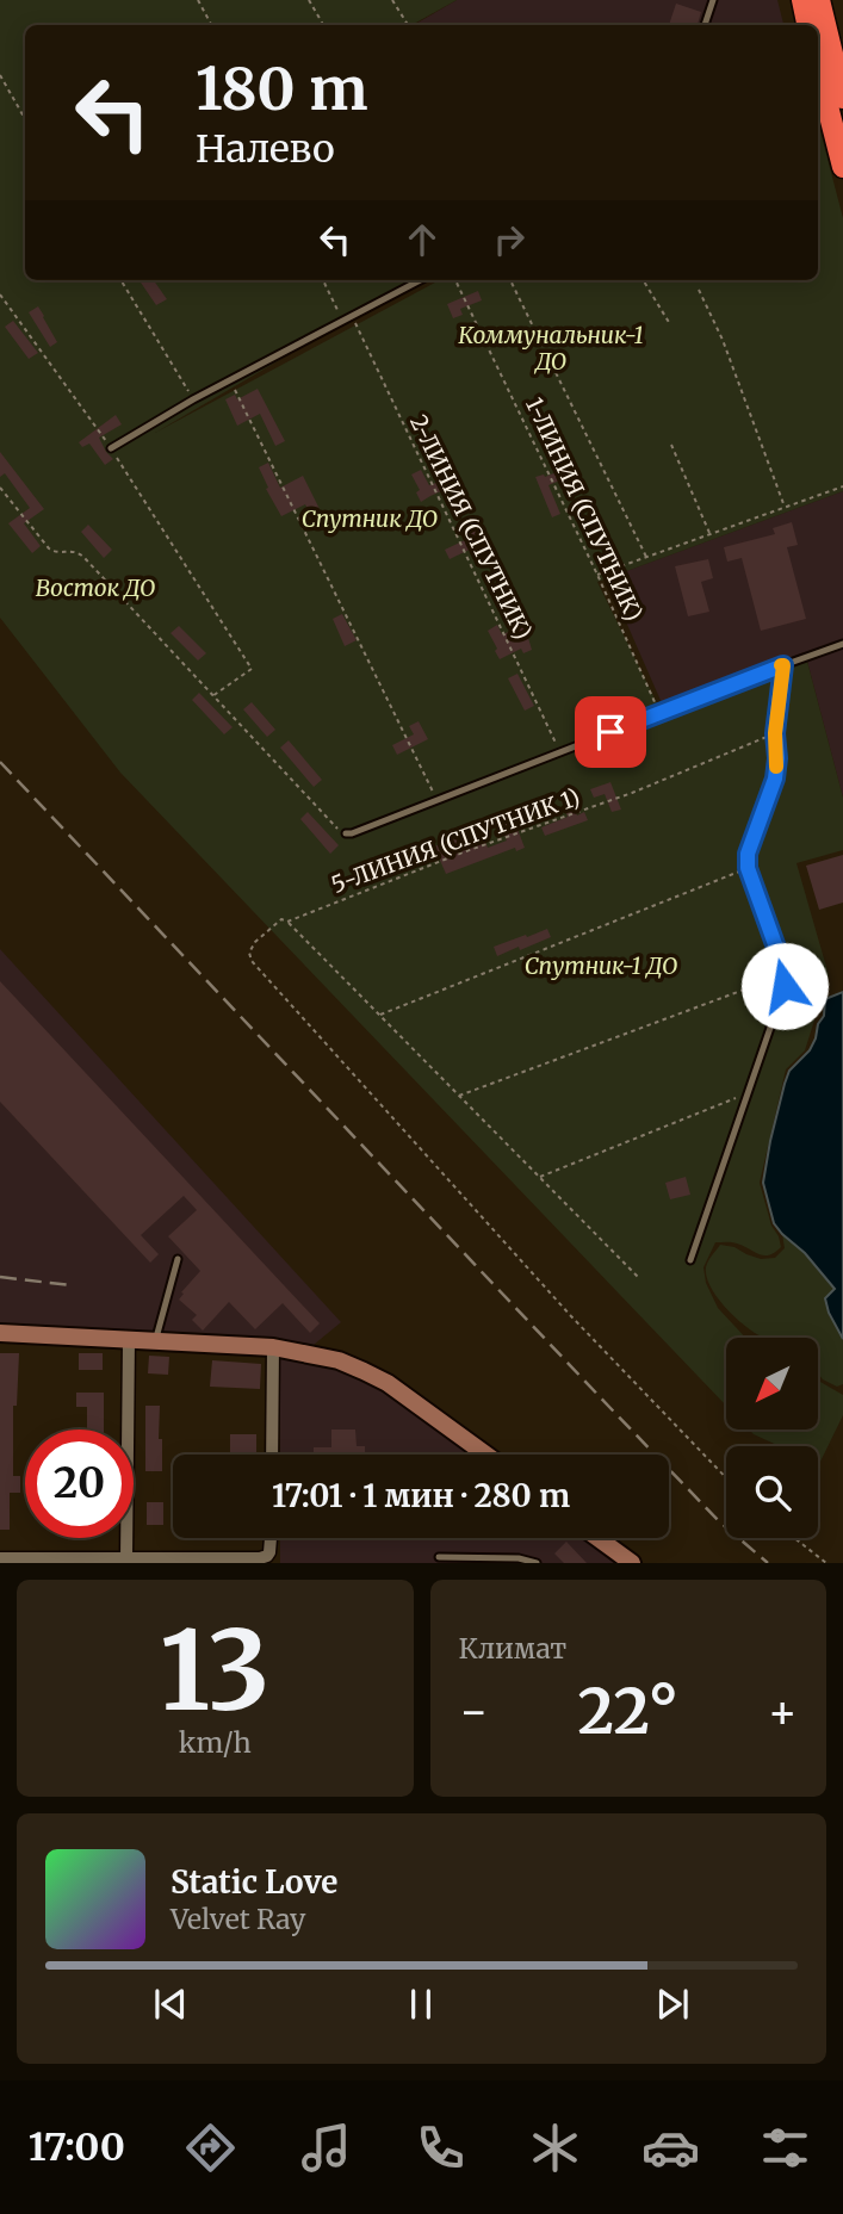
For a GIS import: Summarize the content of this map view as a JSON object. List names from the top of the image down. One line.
{"streets":{"path":["1-ЛИНИЯ (СПУТНИК)","2-ЛИНИЯ (СПУТНИК)","5-ЛИНИЯ (СПУТНИК 1)"]},"parks":["Коммунальник-1 ДО","Спутник ДО","Восток ДО","Спутник-1 ДО"],"north":"bottom left","page":{"turn":["180 m","Налево"],"limit":"20","trip":"17:01 · 1 мин · 280 m","tile":[["13","km/h"],"Климат"],"heat":["−","22°","+"],"song":["Static Love","Velvet Ray"],"tabs":"17:00"}}
